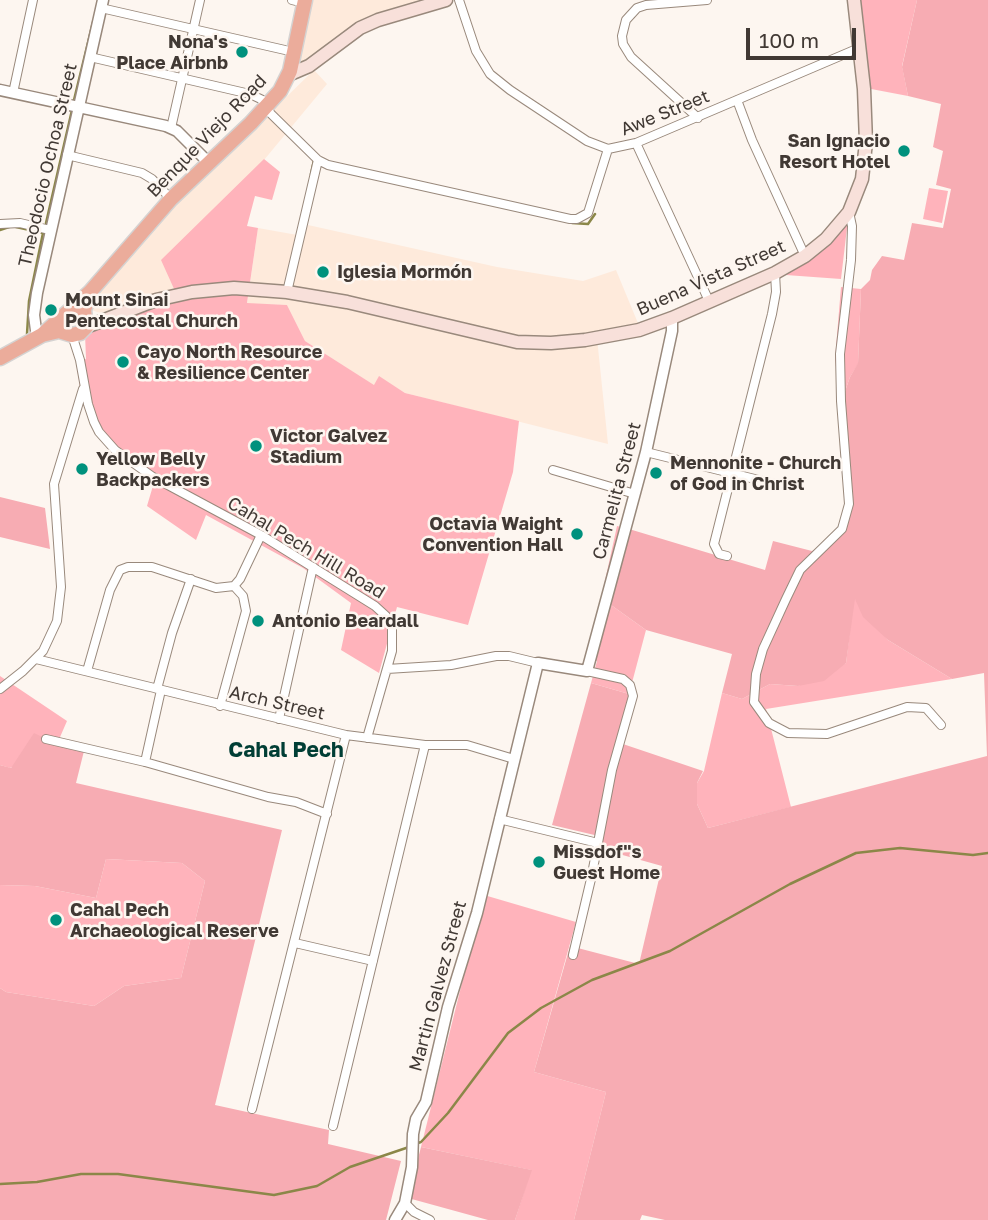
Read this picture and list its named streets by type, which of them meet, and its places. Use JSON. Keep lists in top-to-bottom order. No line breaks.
{"streets":{"highway":["Benque Viejo Road"],"main road":["Buena Vista Street"],"street":["Awe Street","Theodocio Ochoa Street","Carmelita Street","Cahal Pech Hill Road","Arch Street","Martin Galvez Street"]},"crossings":[["Awe Street","Buena Vista Street"],["Benque Viejo Road","Theodocio Ochoa Street"],["Benque Viejo Road","Buena Vista Street"],["Benque Viejo Road","Cahal Pech Hill Road"],["Buena Vista Street","Carmelita Street"],["Buena Vista Street","Cahal Pech Hill Road"],["Cahal Pech Hill Road","Arch Street"],["Arch Street","Martin Galvez Street"]],"districts":["Cahal Pech"],"places":["Nona's Place Airbnb","San Ignacio Resort Hotel","Iglesia Mormón","Mount Sinai Pentecostal Church","Cayo North Resource & Resilience Center","Victor Galvez Stadium","Yellow Belly Backpackers","Mennonite - Church of God in Christ","Octavia Waight Convention Hall","Antonio Beardall","Missdof\"s Guest Home","Cahal Pech Archaeological Reserve"],"scale_bar":"100 m"}
